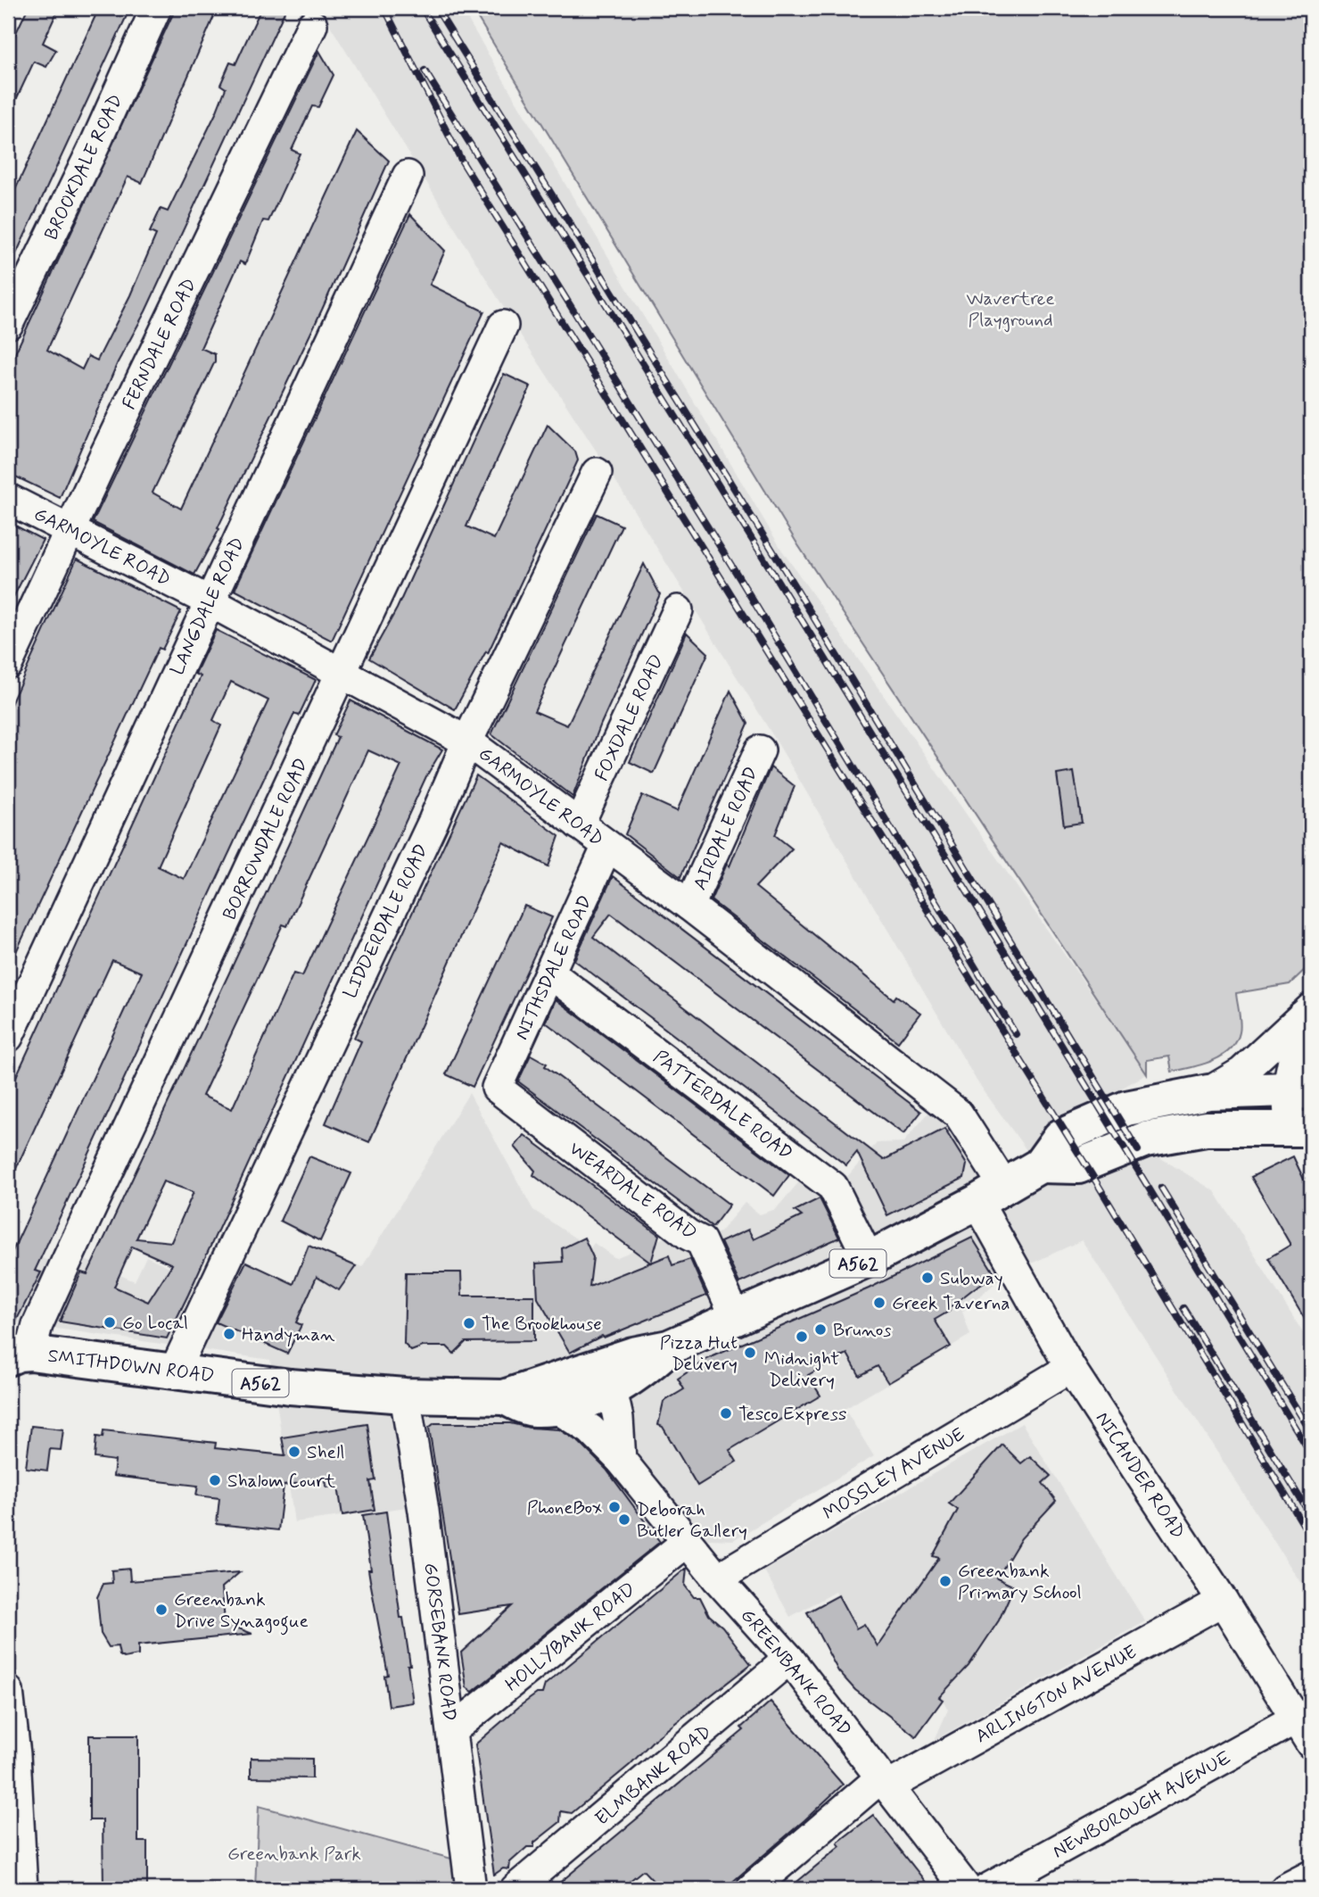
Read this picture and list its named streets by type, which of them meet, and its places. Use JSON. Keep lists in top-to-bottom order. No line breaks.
{"streets":{"highway":["A562","SMITHDOWN ROAD"],"street":["BROOKDALE ROAD","FERNDALE ROAD","GARMOYLE ROAD","LANGDALE ROAD","FOXDALE ROAD","AIRDALE ROAD","BORROWDALE ROAD","LIDDERDALE ROAD","NITHSDALE ROAD","PATTERDALE ROAD","WEARDALE ROAD","MOSSLEY AVENUE","NICANDER ROAD","HOLLYBANK ROAD","GORSEBANK ROAD","GREENBANK ROAD","ARLINGTON AVENUE","ELMBANK ROAD","NEWBOROUGH AVENUE"]},"crossings":[["FERNDALE ROAD","GARMOYLE ROAD"],["GARMOYLE ROAD","LANGDALE ROAD"],["GARMOYLE ROAD","FOXDALE ROAD"],["GARMOYLE ROAD","AIRDALE ROAD"],["GARMOYLE ROAD","BORROWDALE ROAD"],["GARMOYLE ROAD","LIDDERDALE ROAD"],["GARMOYLE ROAD","NITHSDALE ROAD"],["GARMOYLE ROAD","SMITHDOWN ROAD"],["GARMOYLE ROAD","NICANDER ROAD"],["BORROWDALE ROAD","SMITHDOWN ROAD"],["LIDDERDALE ROAD","SMITHDOWN ROAD"],["NITHSDALE ROAD","PATTERDALE ROAD"],["NITHSDALE ROAD","WEARDALE ROAD"],["PATTERDALE ROAD","SMITHDOWN ROAD"],["WEARDALE ROAD","SMITHDOWN ROAD"],["SMITHDOWN ROAD","NICANDER ROAD"],["SMITHDOWN ROAD","GORSEBANK ROAD"],["SMITHDOWN ROAD","GREENBANK ROAD"],["MOSSLEY AVENUE","NICANDER ROAD"],["MOSSLEY AVENUE","GREENBANK ROAD"],["NICANDER ROAD","ARLINGTON AVENUE"],["NICANDER ROAD","NEWBOROUGH AVENUE"],["HOLLYBANK ROAD","GORSEBANK ROAD"],["HOLLYBANK ROAD","GREENBANK ROAD"],["GREENBANK ROAD","ARLINGTON AVENUE"],["GREENBANK ROAD","ELMBANK ROAD"]],"parks":["Wavertree Playground","Greenbank Park"],"places":["Subway","Greek Taverna","Go Local","The Brookhouse","Brunos","Handyman","Midnight Delivery","Pizza Hut Delivery","Tesco Express","Shell","Shalom Court","PhoneBox","Deborah Butler Gallery","Greenbank Primary School","Greenbank Drive Synagogue"]}
